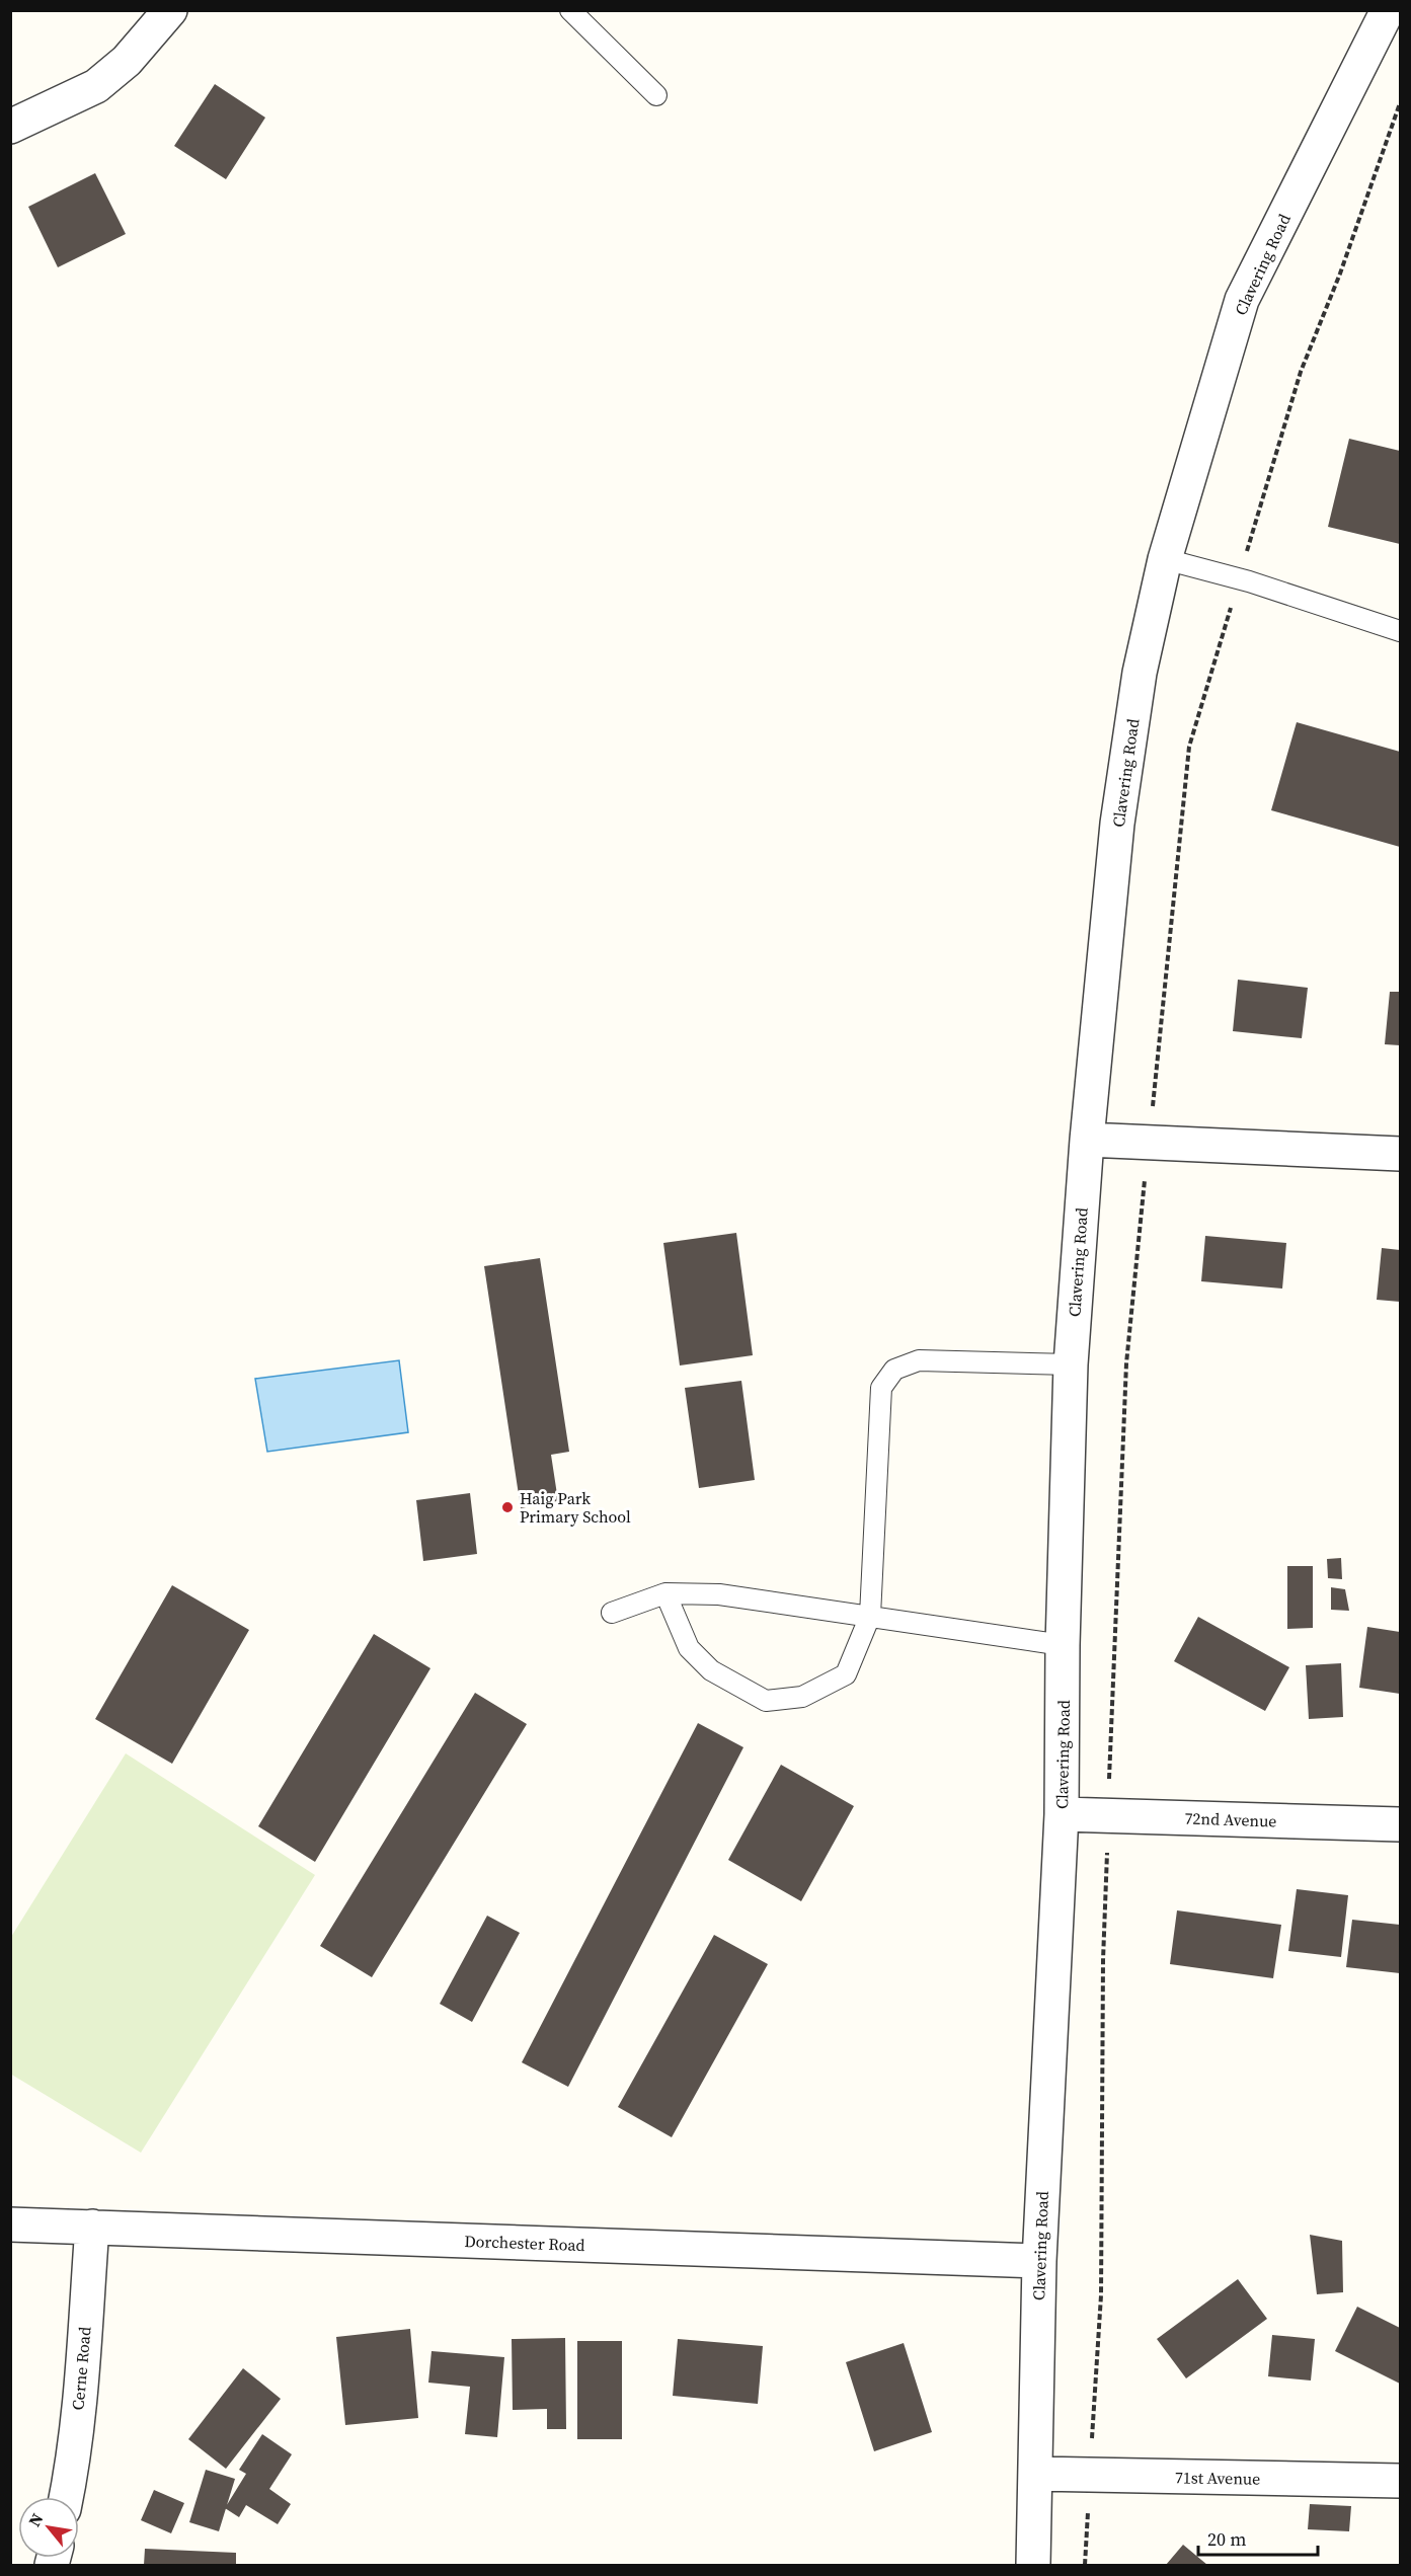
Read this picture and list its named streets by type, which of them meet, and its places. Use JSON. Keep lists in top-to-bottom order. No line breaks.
{"streets":{"street":["Clavering Road","72nd Avenue","Dorchester Road","Cerne Road","71st Avenue"]},"crossings":[["Clavering Road","72nd Avenue"],["Clavering Road","Dorchester Road"],["Clavering Road","71st Avenue"],["Dorchester Road","Cerne Road"]],"places":["Haig Park Primary School"],"scale_bar":"20 m","north":"top left"}
